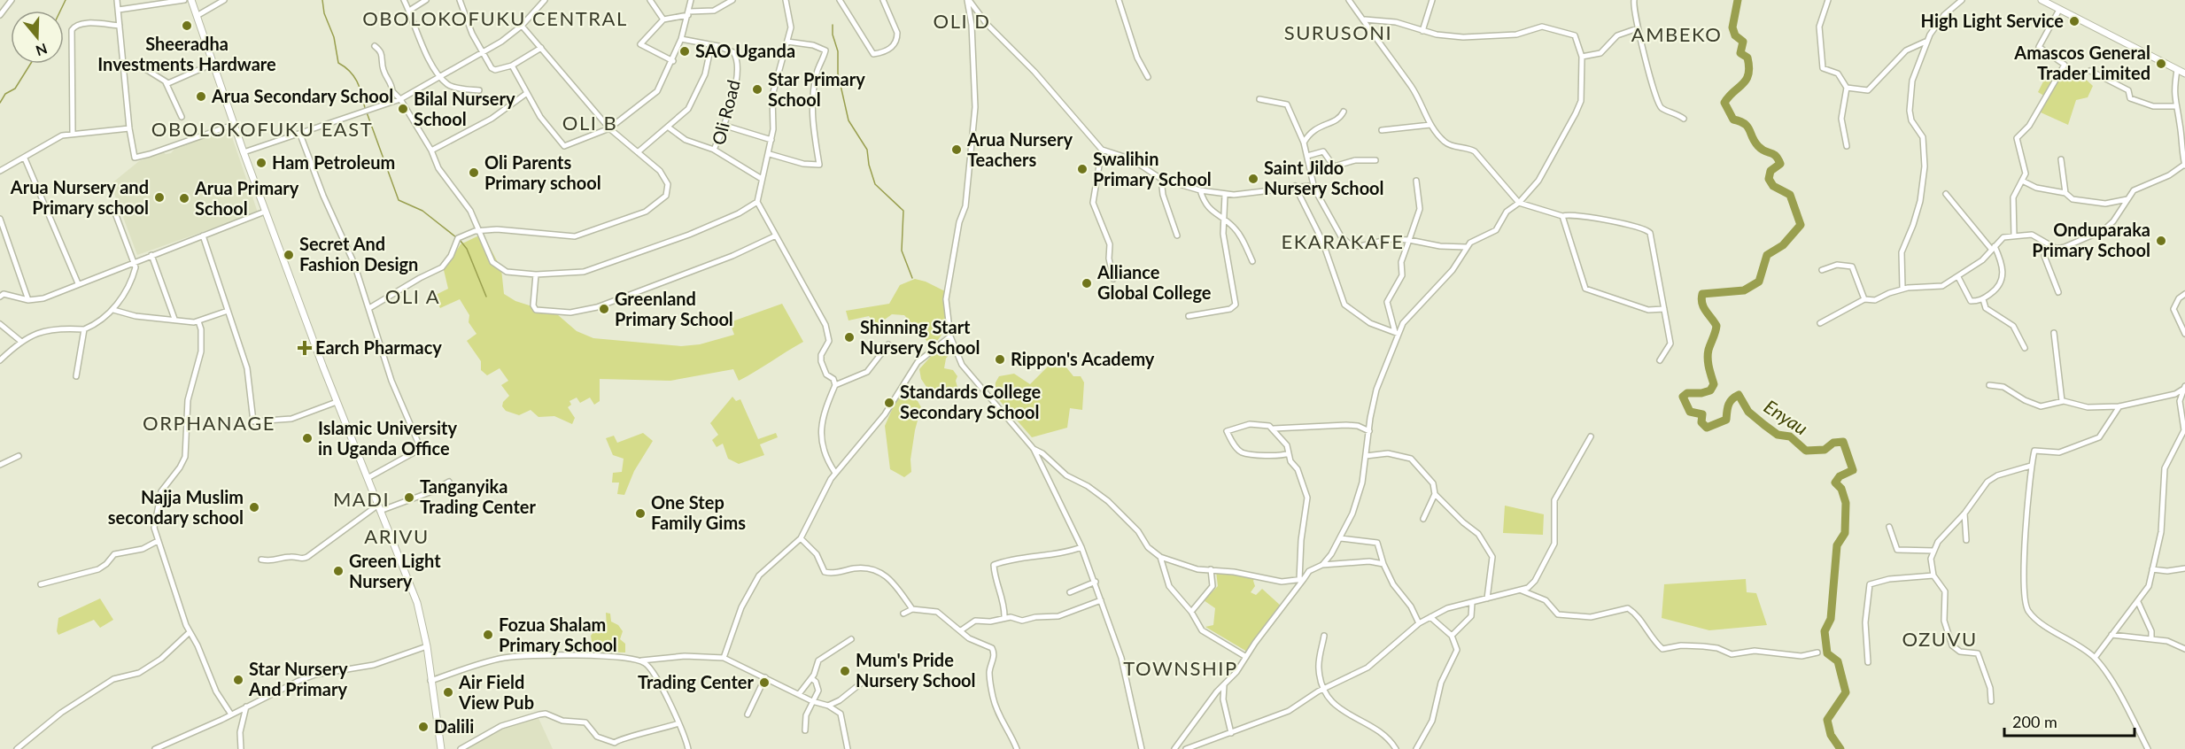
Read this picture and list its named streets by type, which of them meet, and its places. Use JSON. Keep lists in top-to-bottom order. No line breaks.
{"streets":{"street":["Oli Road"]},"districts":["OBOLOKOFUKU CENTRAL","OLI D","SURUSONI","AMBEKO","OLI B","OBOLOKOFUKU EAST","EKARAKAFE","OLI A","ORPHANAGE","MADI","ARIVU","OZUVU","TOWNSHIP"],"water":["Enyau"],"places":{"other":["High Light Service","Sheeradha Investments Hardware","SAO Uganda","Amascos General Trader Limited","Star Primary School","Arua Secondary School","Bilal Nursery School","Arua Nursery Teachers","Ham Petroleum","Swalihin Primary School","Oli Parents Primary school","Saint Jildo Nursery School","Arua Nursery and Primary school","Arua Primary School","Onduparaka Primary School","Secret And Fashion Design","Alliance Global College","Greenland Primary School","Shinning Start Nursery School","Rippon's Academy","Standards College Secondary School","Islamic University in Uganda Office","Tanganyika Trading Center","Najja Muslim secondary school","One Step Family Gims","Green Light Nursery","Fozua Shalam Primary School","Mum's Pride Nursery School","Star Nursery And Primary","Trading Center","Air Field View Pub","Dalili"],"health":["Earch Pharmacy"]},"scale_bar":"200 m","north":"bottom"}
